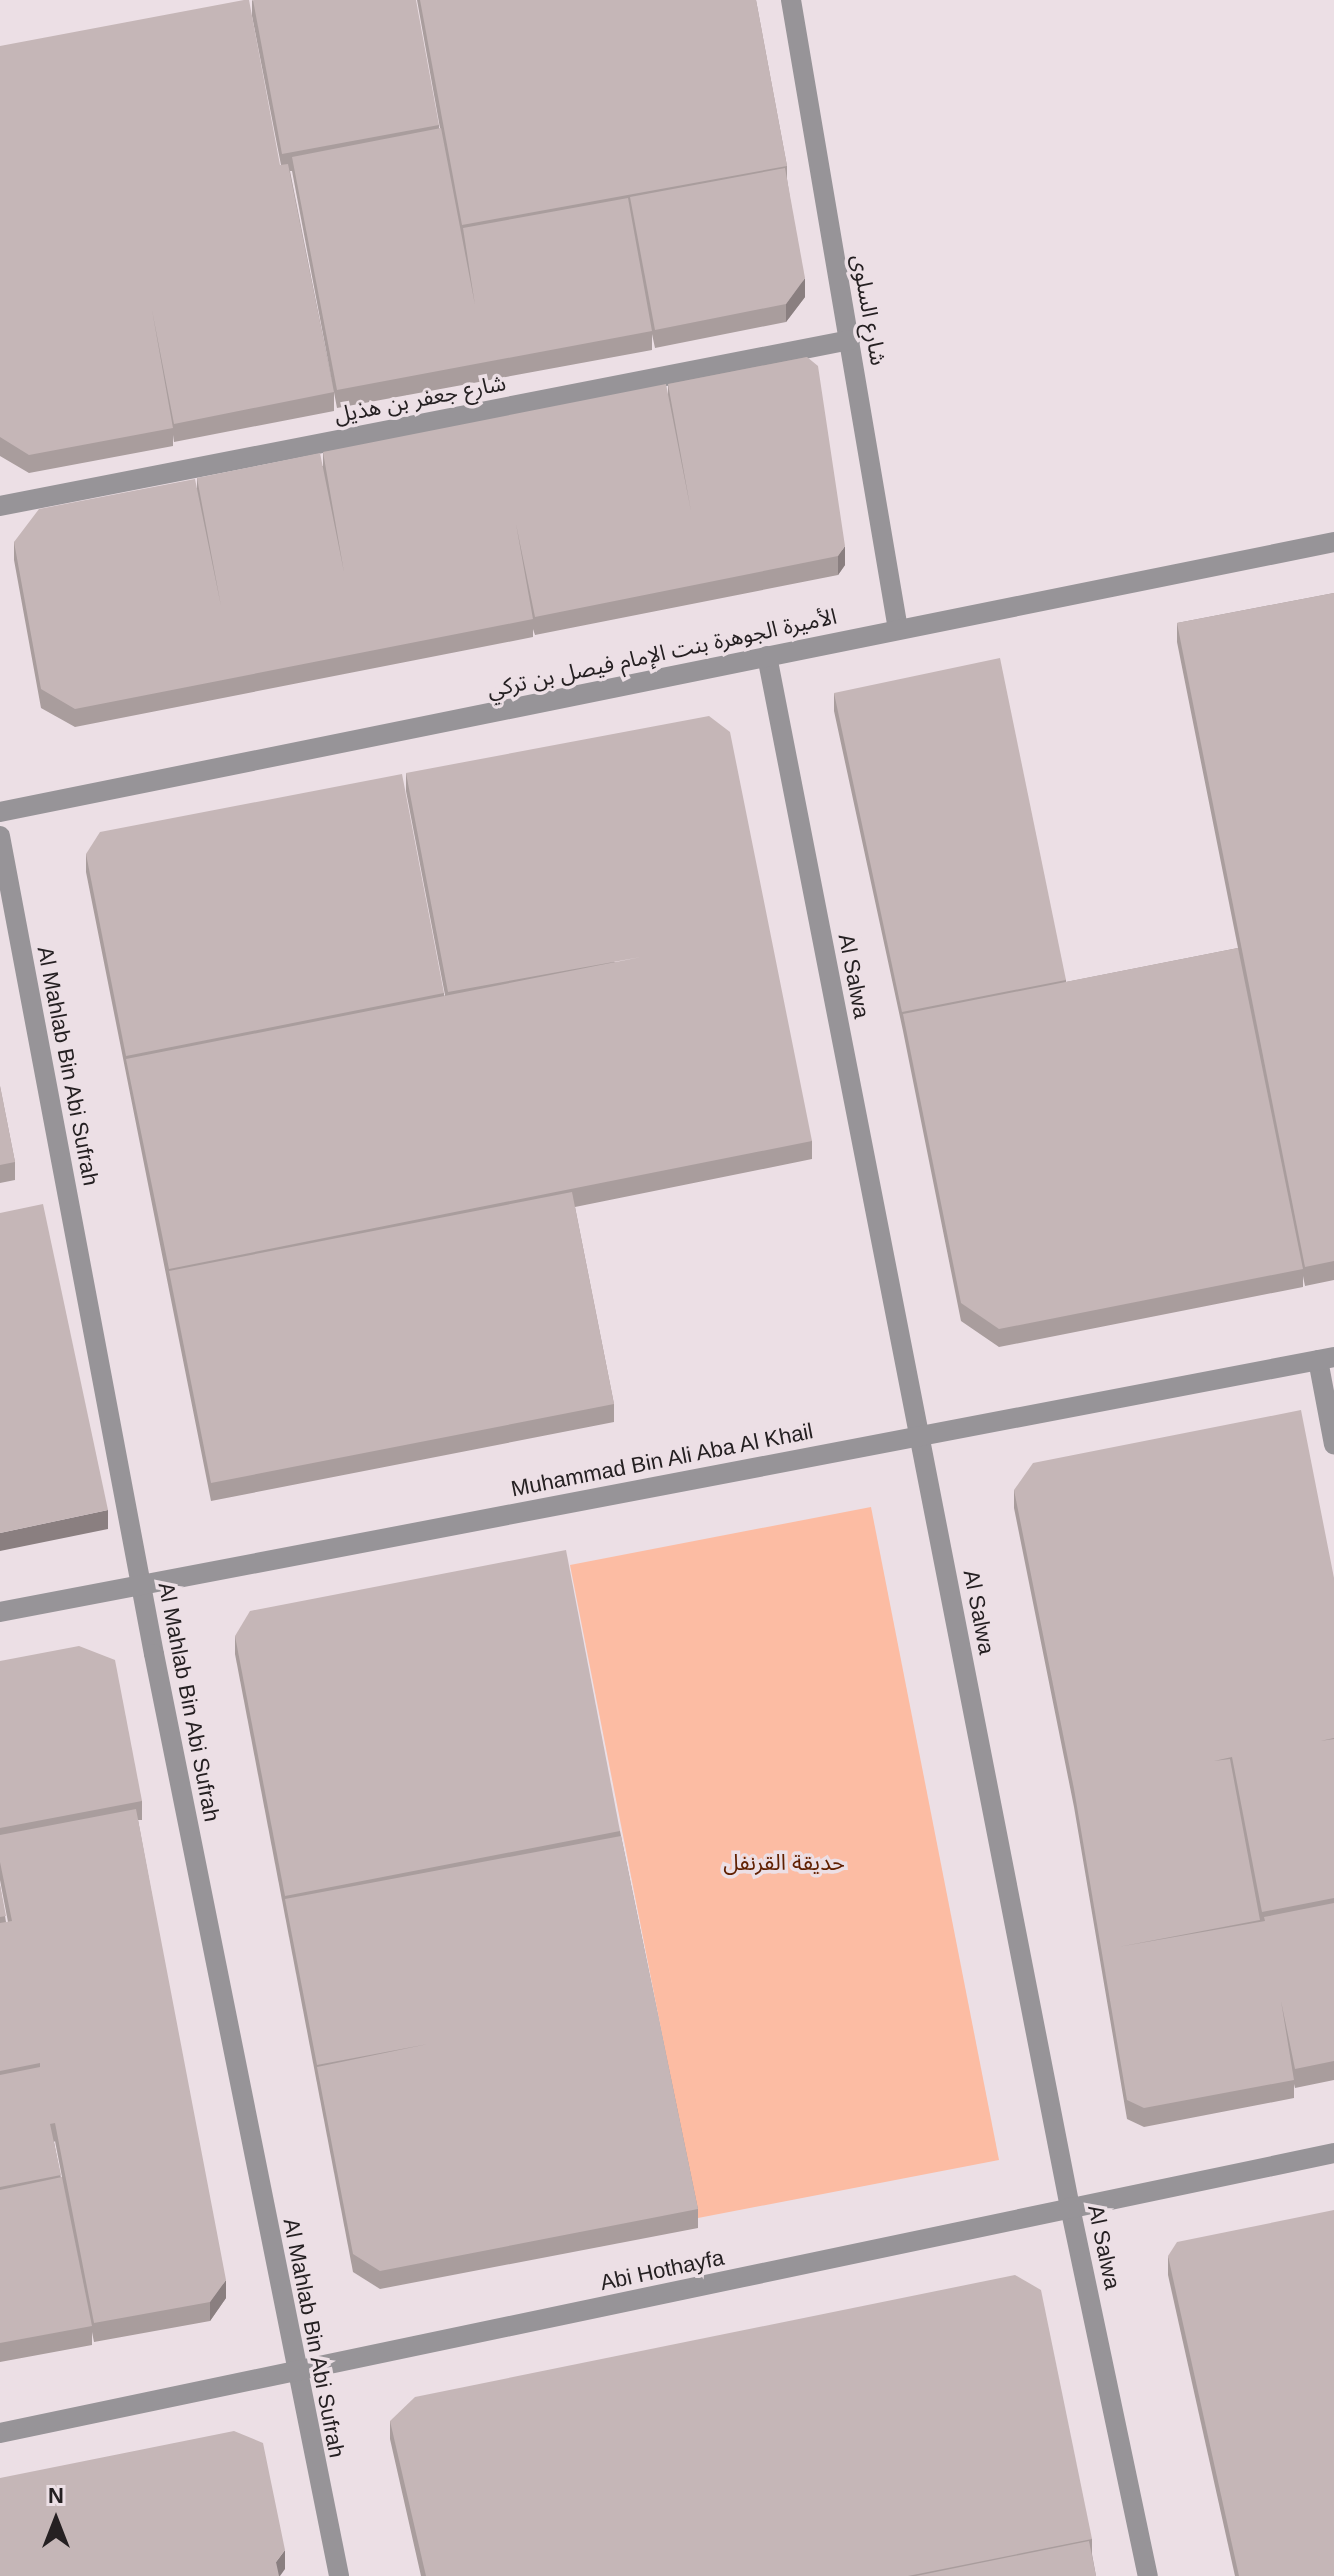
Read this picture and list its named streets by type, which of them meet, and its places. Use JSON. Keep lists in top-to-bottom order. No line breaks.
{"streets":{"street":["شارع السلوى","شارع جعفر بن هذيل","الأميرة الجوهرة بنت الإمام فيصل بن تركي","Al Salwa","Al Mahlab Bin Abi Sufrah","Muhammad Bin Ali Aba Al Khail","Abi Hothayfa"]},"crossings":[["شارع السلوى","شارع جعفر بن هذيل"],["شارع السلوى","الأميرة الجوهرة بنت الإمام فيصل بن تركي"],["الأميرة الجوهرة بنت الإمام فيصل بن تركي","Al Salwa"],["Al Salwa","Muhammad Bin Ali Aba Al Khail"],["Al Salwa","Abi Hothayfa"],["Al Mahlab Bin Abi Sufrah","Muhammad Bin Ali Aba Al Khail"],["Al Mahlab Bin Abi Sufrah","Abi Hothayfa"]],"parks":["حديقة القرنفل"],"north":"top"}
